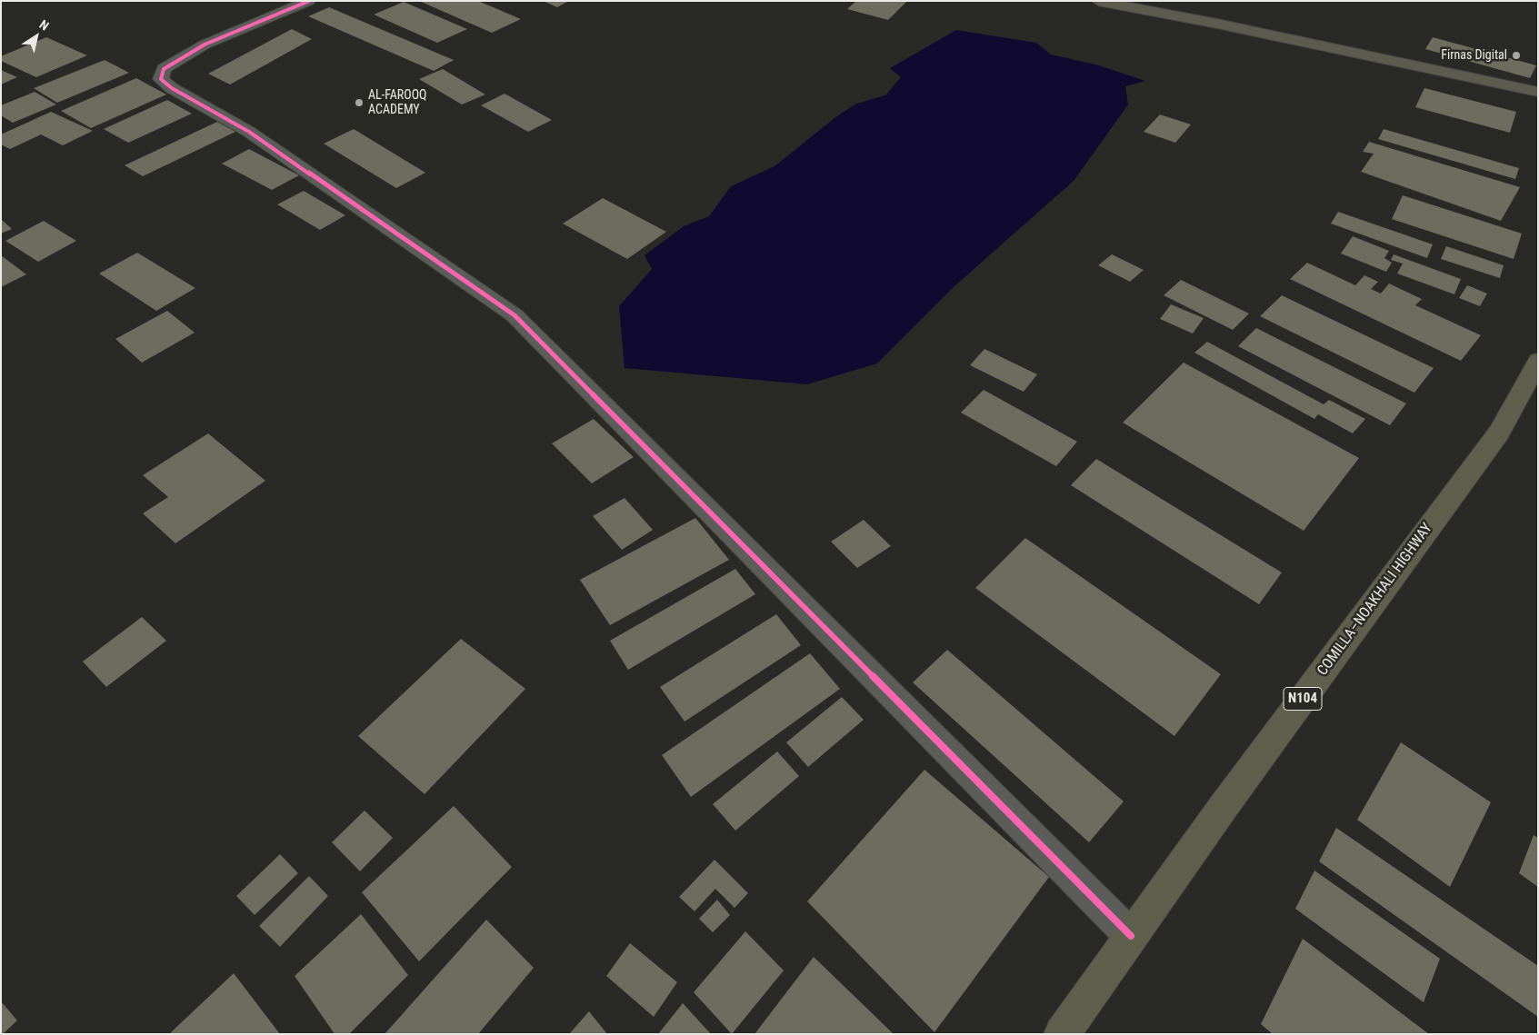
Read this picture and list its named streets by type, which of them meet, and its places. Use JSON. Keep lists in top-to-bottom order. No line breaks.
{"streets":{"highway":["COMILLA–NOAKHALI HIGHWAY","N104"]},"places":["Firnas Digital","AL-FAROOQ ACADEMY"],"north":"top right"}
